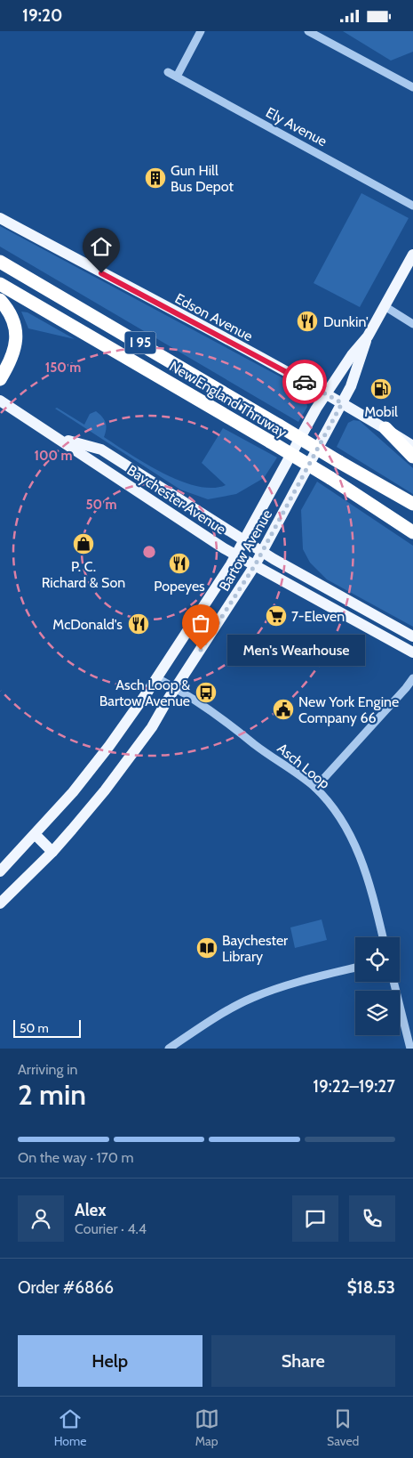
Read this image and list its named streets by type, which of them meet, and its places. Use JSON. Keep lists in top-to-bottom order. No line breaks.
{"streets":{"highway":["I 95","New England Thruway"],"main road":["Edson Avenue","Baychester Avenue","Bartow Avenue"],"street":["Ely Avenue","Asch Loop"]},"crossings":[["Edson Avenue","Bartow Avenue"],["Baychester Avenue","Bartow Avenue"],["Bartow Avenue","Asch Loop"]],"places":{"building":["Gun Hill Bus Depot"],"restaurant":["Dunkin'","Popeyes","McDonald's"],"fuel station":["Mobil"],"shop":["P. C. Richard & Son"],"supermarket":["7-Eleven"],"other":["Men's Wearhouse"],"bus stop":["Asch Loop & Bartow Avenue"],"public building":["New York Engine Company 66"],"library":["Baychester Library"]},"scale_bar":"50 m","page":{"status":"19:20","bubble":"Men's Wearhouse","scale":"50 m","heading":["2 min","Arriving in","19:22–19:27"],"panel":["Alex","Courier · 4.4","Order #6866","$18.53"],"bar":"On the way · 170 m","buttons":["Help","Share"],"tabs":["Home","Map","Saved"]},"rings":["150 m","100 m","50 m"]}
